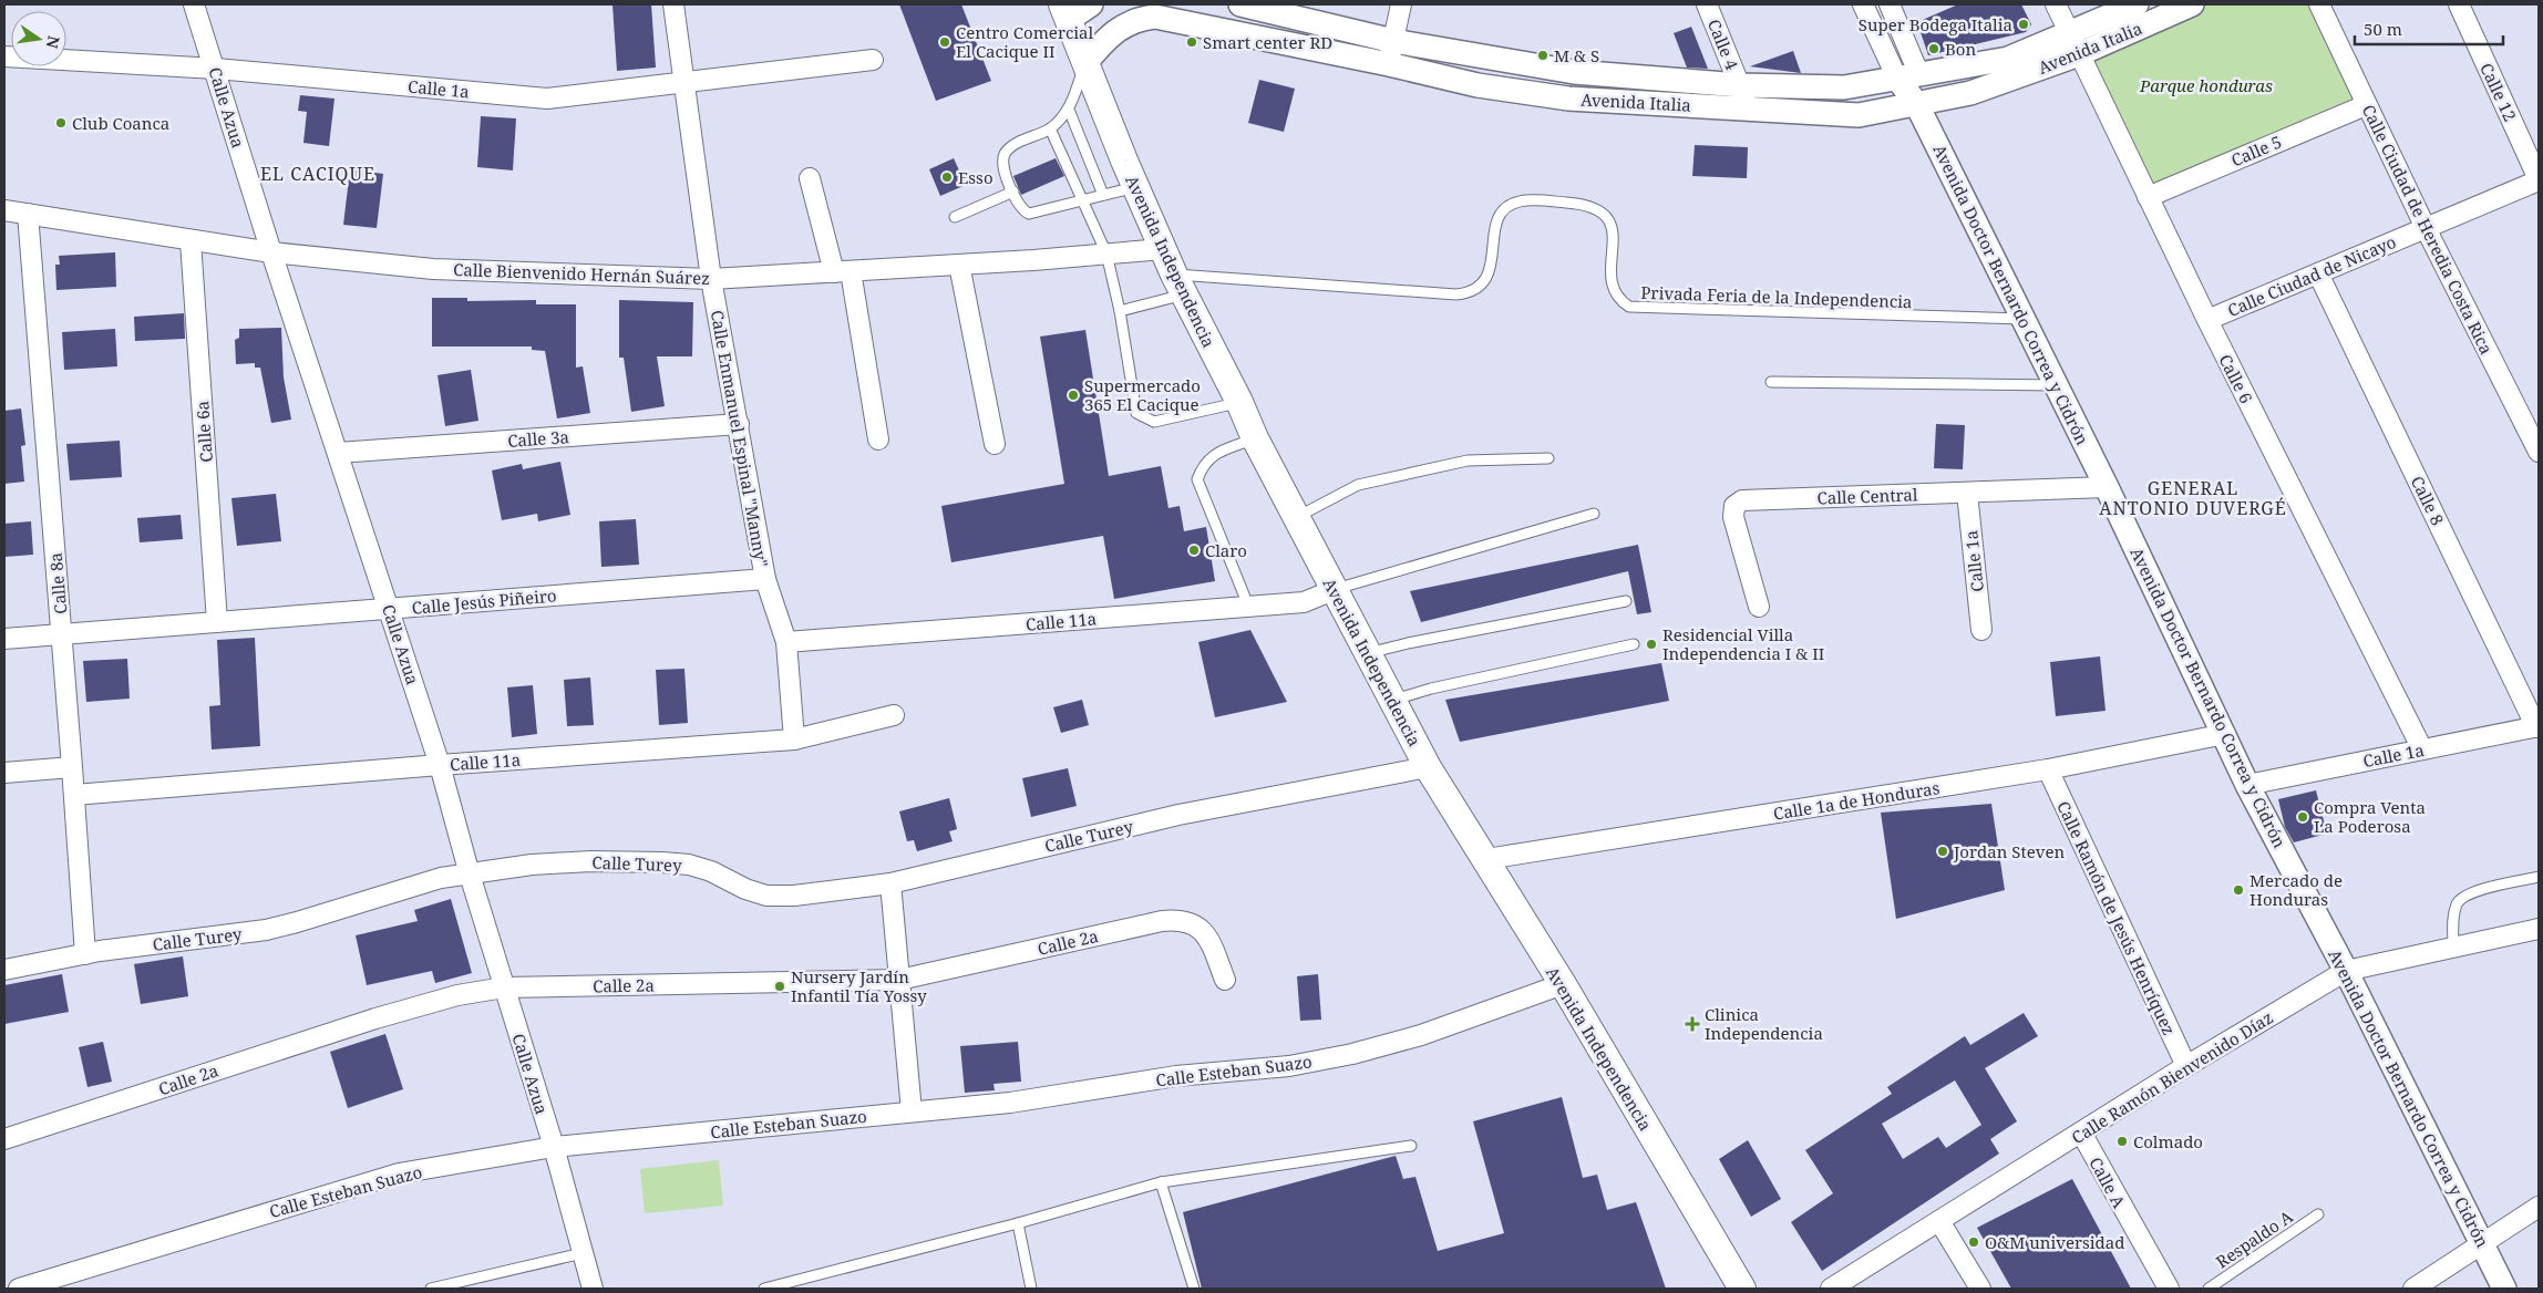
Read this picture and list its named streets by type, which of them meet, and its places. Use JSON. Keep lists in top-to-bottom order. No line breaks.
{"streets":{"main road":["Avenida Independencia"],"street":["Calle 4","Avenida Italia","Calle 1a","Calle 12","Calle Azua","Calle 5","Calle Ciudad de Heredia Costa Rica","Calle Bienvenido Hernán Suárez","Calle Ciudad de Nicayo","Avenida Doctor Bernardo Correa y Cidrón","Calle 6","Calle 6a","Calle 3a","Calle Enmanuel Espinal \"Manny\"","Calle Central","Calle 8","Calle 8a","Calle Jesús Piñeiro","Calle 11a","Calle 1a de Honduras","Calle Turey","Calle Ramón de Jesús Henríquez","Calle 2a","Calle Esteban Suazo","Calle Ramón Bienvenido Díaz","Calle A"],"lane":["Privada Feria de la Independencia","Respaldo A"]},"crossings":[["Calle 4","Avenida Italia"],["Avenida Italia","Avenida Independencia"],["Avenida Italia","Avenida Doctor Bernardo Correa y Cidrón"],["Avenida Italia","Calle 6"],["Calle 1a","Calle Azua"],["Calle 1a","Avenida Doctor Bernardo Correa y Cidrón"],["Calle 1a","Calle 6"],["Calle 1a","Calle Enmanuel Espinal \"Manny\""],["Calle 1a","Calle Central"],["Calle 1a","Calle 8"],["Calle 12","Calle Ciudad de Nicayo"],["Calle Azua","Calle Bienvenido Hernán Suárez"],["Calle Azua","Calle 3a"],["Calle Azua","Calle Jesús Piñeiro"],["Calle Azua","Calle 11a"],["Calle Azua","Calle Turey"],["Calle Azua","Calle 2a"],["Calle Azua","Calle Esteban Suazo"],["Calle 5","Calle Ciudad de Heredia Costa Rica"],["Calle 5","Calle 6"],["Calle Ciudad de Heredia Costa Rica","Calle Ciudad de Nicayo"],["Avenida Independencia","Calle Bienvenido Hernán Suárez"],["Avenida Independencia","Privada Feria de la Independencia"],["Avenida Independencia","Calle 11a"],["Avenida Independencia","Calle 1a de Honduras"],["Avenida Independencia","Calle Turey"],["Avenida Independencia","Calle Esteban Suazo"],["Calle Bienvenido Hernán Suárez","Calle 6a"],["Calle Bienvenido Hernán Suárez","Calle Enmanuel Espinal \"Manny\""],["Calle Bienvenido Hernán Suárez","Calle 8a"],["Calle Ciudad de Nicayo","Calle 6"],["Calle Ciudad de Nicayo","Calle 8"],["Avenida Doctor Bernardo Correa y Cidrón","Privada Feria de la Independencia"],["Avenida Doctor Bernardo Correa y Cidrón","Calle Central"],["Avenida Doctor Bernardo Correa y Cidrón","Calle 1a de Honduras"],["Avenida Doctor Bernardo Correa y Cidrón","Calle Ramón Bienvenido Díaz"],["Calle 6a","Calle Jesús Piñeiro"],["Calle 3a","Calle Enmanuel Espinal \"Manny\""],["Calle Enmanuel Espinal \"Manny\"","Calle Jesús Piñeiro"],["Calle Enmanuel Espinal \"Manny\"","Calle 11a"],["Calle 8a","Calle Jesús Piñeiro"],["Calle 8a","Calle 11a"],["Calle 8a","Calle Turey"],["Calle 1a de Honduras","Calle Ramón de Jesús Henríquez"],["Calle Ramón de Jesús Henríquez","Calle Ramón Bienvenido Díaz"],["Calle Ramón Bienvenido Díaz","Calle A"]],"districts":["EL CACIQUE","GENERAL ANTONIO DUVERGÉ"],"parks":["Parque honduras"],"places":{"other":["Super Bodega Italia","Centro Comercial El Cacique II","Smart center RD","Bon","M & S","Club Coanca","Esso","Supermercado 365 El Cacique","Claro","Residencial Villa Independencia I & II","Compra Venta La Poderosa","Jordan Steven","Mercado de Honduras","Nursery Jardín Infantil Tía Yossy","Colmado","O&M universidad"],"health":["Clinica Independencia"]},"scale_bar":"50 m","north":"right"}
